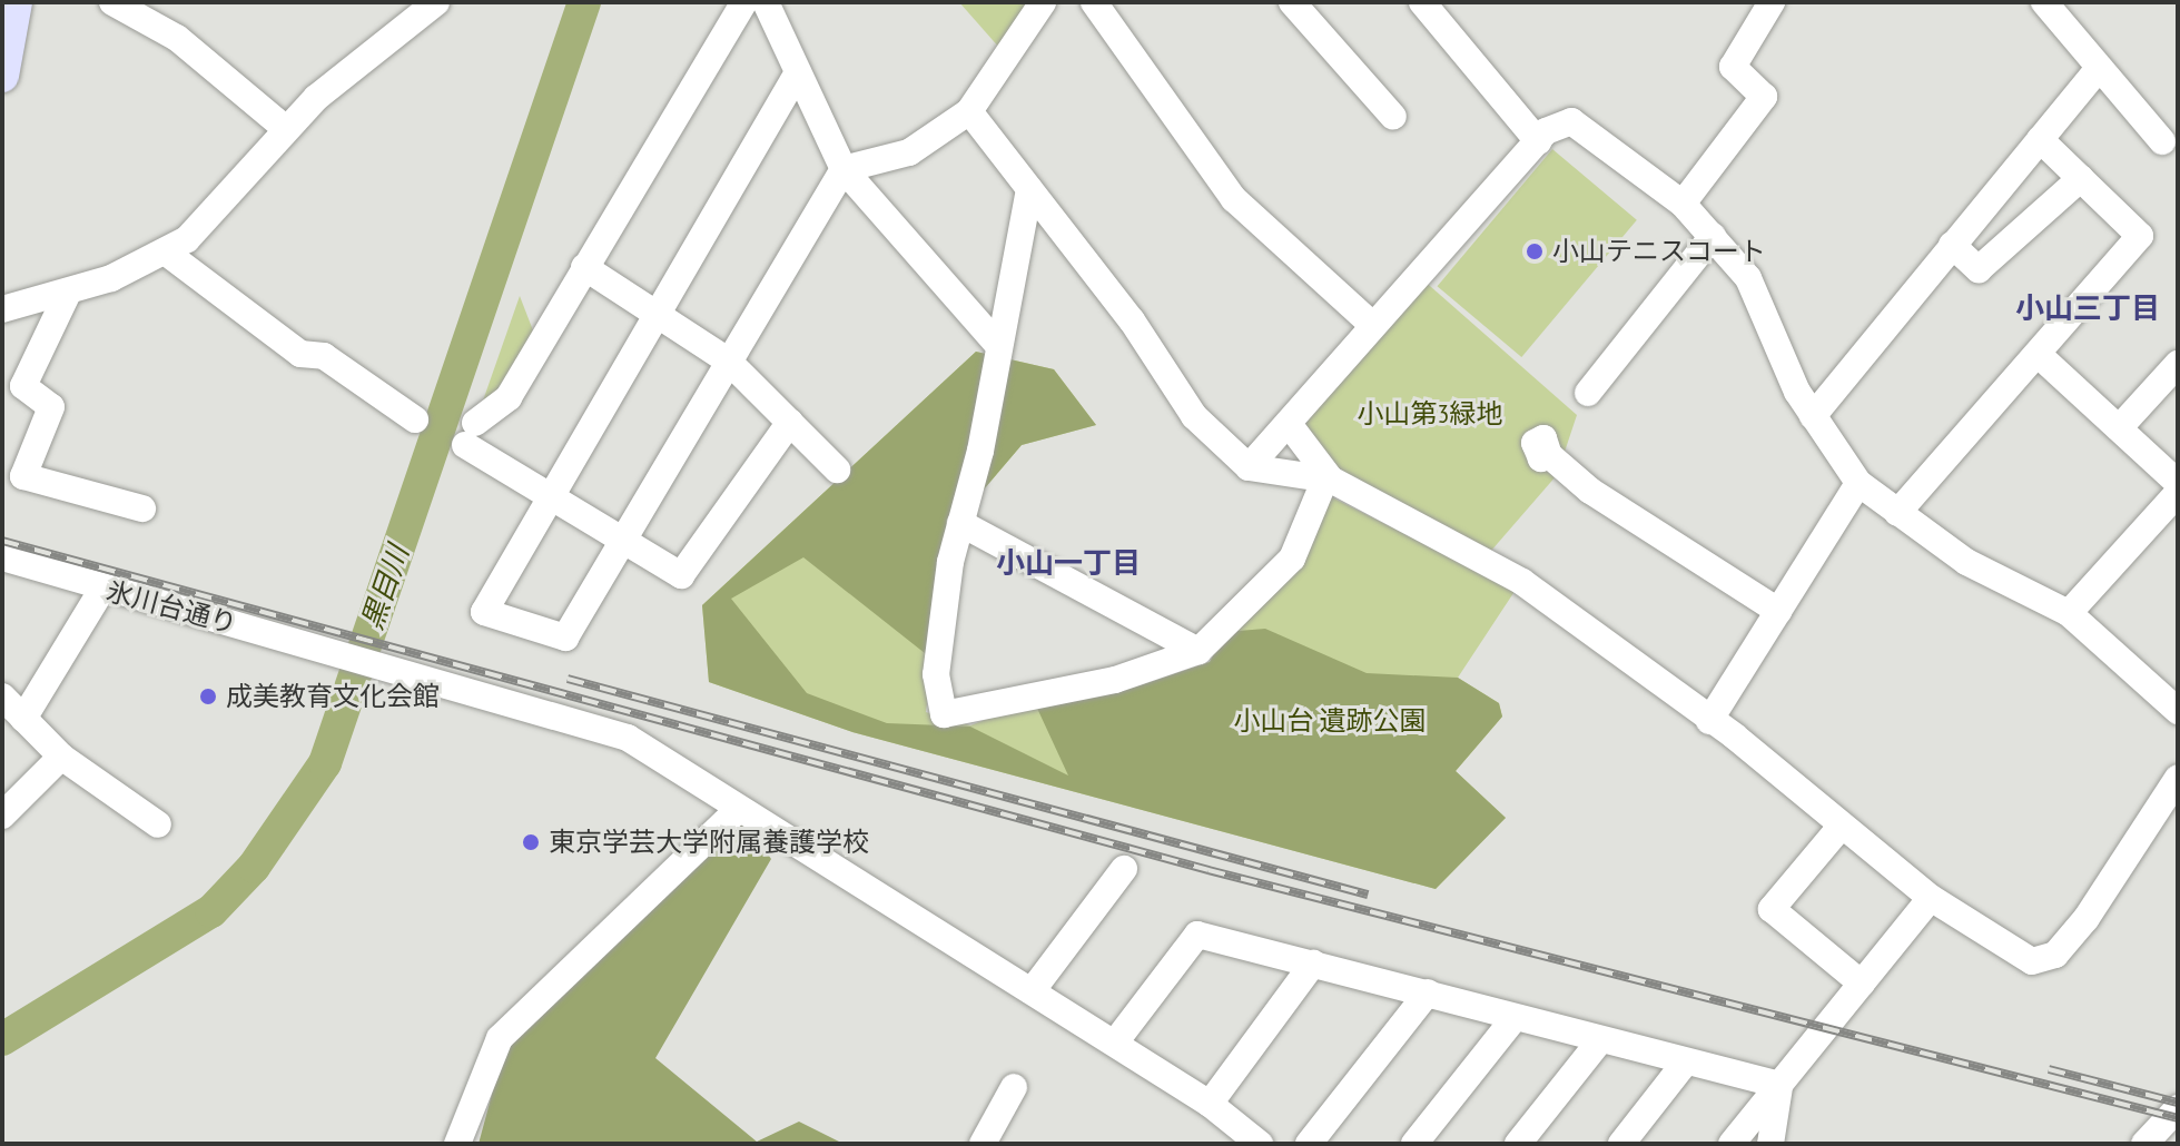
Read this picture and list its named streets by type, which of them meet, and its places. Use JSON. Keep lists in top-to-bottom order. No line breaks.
{"streets":{"street":["氷川台通り"]},"districts":["小山三丁目","小山一丁目"],"water":["黒目川"],"parks":["小山第3緑地","小山台 遺跡公園"],"places":["小山テニスコート","成美教育文化会館","東京学芸大学附属養護学校"]}
